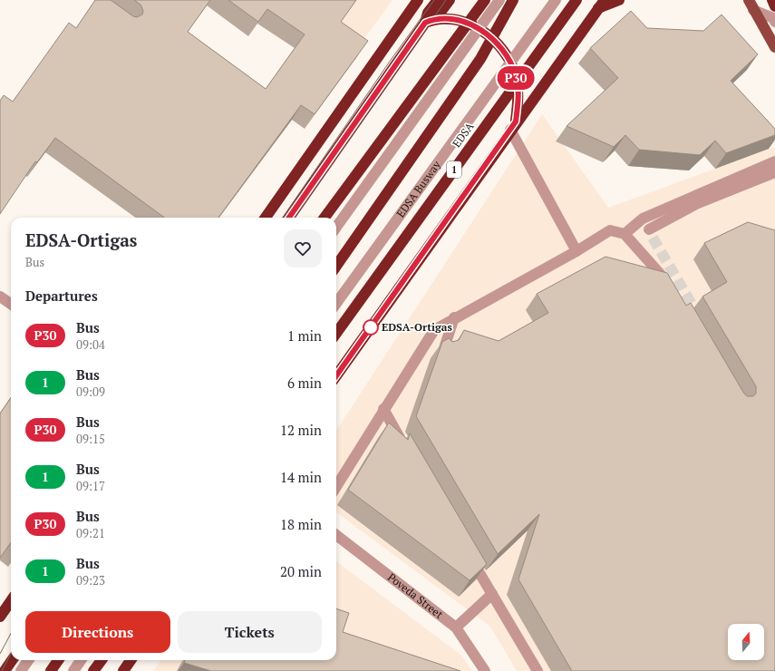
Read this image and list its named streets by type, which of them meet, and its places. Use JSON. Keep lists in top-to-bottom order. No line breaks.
{"streets":{"highway":["EDSA","1"],"street":["EDSA Busway","Poveda Street"]},"places":["EDSA-Ortigas"],"lines":["bus line P30"],"north":"top","page":{"on_map":"P30","heading":[["EDSA-Ortigas","Bus"],"Departures"],"list":[{"mark":"P30","name":"Bus","note":"09:04","value":"1 min"},{"mark":"1","name":"Bus","note":"09:09","value":"6 min"},{"mark":"P30","name":"Bus","note":"09:15","value":"12 min"},{"mark":"1","name":"Bus","note":"09:17","value":"14 min"},{"mark":"P30","name":"Bus","note":"09:21","value":"18 min"},{"mark":"1","name":"Bus","note":"09:23","value":"20 min"}],"buttons":["Directions","Tickets"]}}
